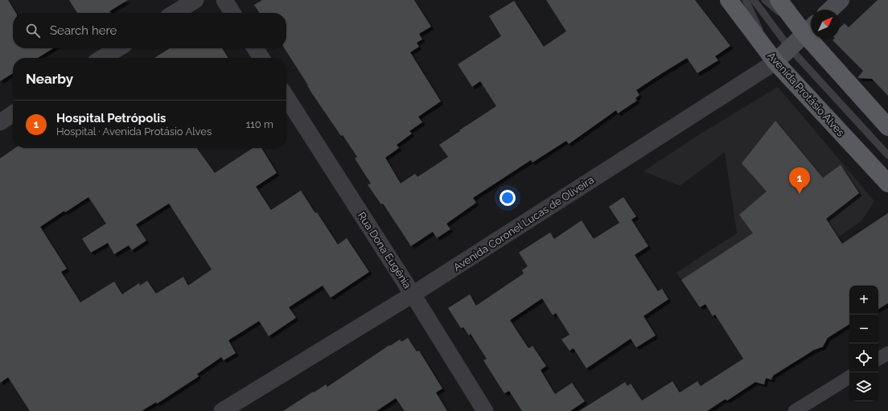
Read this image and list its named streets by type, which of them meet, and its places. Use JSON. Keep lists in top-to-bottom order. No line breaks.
{"streets":{"main road":["Avenida Protásio Alves","Avenida Coronel Lucas de Oliveira"],"street":["Rua Dona Eugênia"]},"crossings":[["Avenida Protásio Alves","Avenida Coronel Lucas de Oliveira"],["Avenida Coronel Lucas de Oliveira","Rua Dona Eugênia"]],"north":"top right","page":{"search":"Search here","heading":"Nearby","list":[{"mark":"1","name":"Hospital Petrópolis","note":"Hospital · Avenida Protásio Alves","value":"110 m"}],"pins":"1","map_buttons":["+","−"]}}
